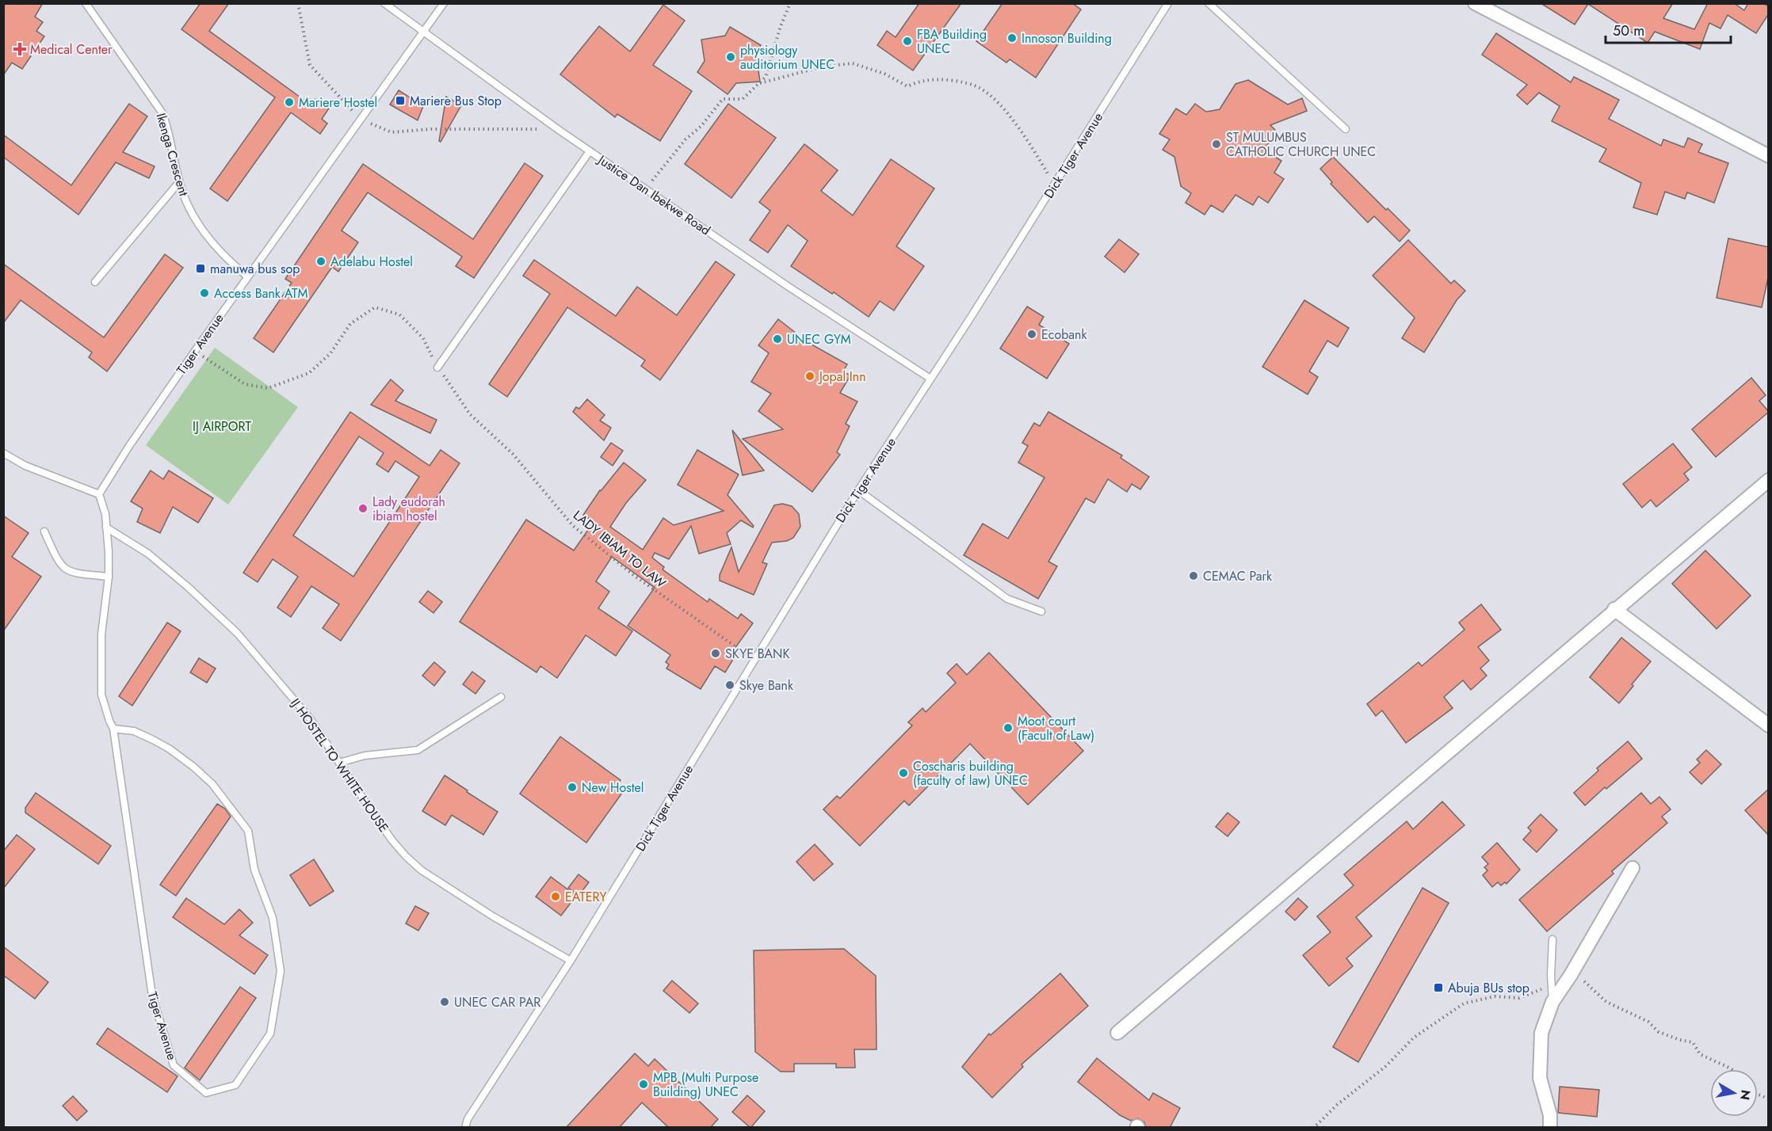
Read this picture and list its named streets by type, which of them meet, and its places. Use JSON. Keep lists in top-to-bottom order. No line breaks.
{"streets":{"lane":["Ikenga Crescent","Dick Tiger Avenue","Justice Dan Ibekwe Road","Tiger Avenue","IJ HOSTEL TO WHITE HOUSE"],"path":["LADY IBIAM TO LAW"]},"crossings":[["Ikenga Crescent","Tiger Avenue"],["Dick Tiger Avenue","Justice Dan Ibekwe Road"],["Dick Tiger Avenue","LADY IBIAM TO LAW"],["Dick Tiger Avenue","IJ HOSTEL TO WHITE HOUSE"],["Justice Dan Ibekwe Road","Tiger Avenue"],["Tiger Avenue","LADY IBIAM TO LAW"],["Tiger Avenue","IJ HOSTEL TO WHITE HOUSE"]],"parks":["IJ AIRPORT"],"places":{"other":["Innoson Building","FBA Building UNEC","physiology auditorium UNEC","Mariere Hostel","ST MULUMBUS CATHOLIC CHURCH UNEC","Adelabu Hostel","Access Bank ATM","Ecobank","UNEC GYM","Jopal Inn","Lady eudorah ibiam hostel","CEMAC Park","SKYE BANK","Skye Bank","Moot court (Facult of Law)","Coscharis building (faculty of law) UNEC","New Hostel","EATERY","UNEC CAR PAR","MPB (Multi Purpose Building) UNEC"],"health":["Medical Center"],"transit":["Mariere Bus Stop","manuwa bus sop","Abuja BUs stop"]},"scale_bar":"50 m","north":"right"}
